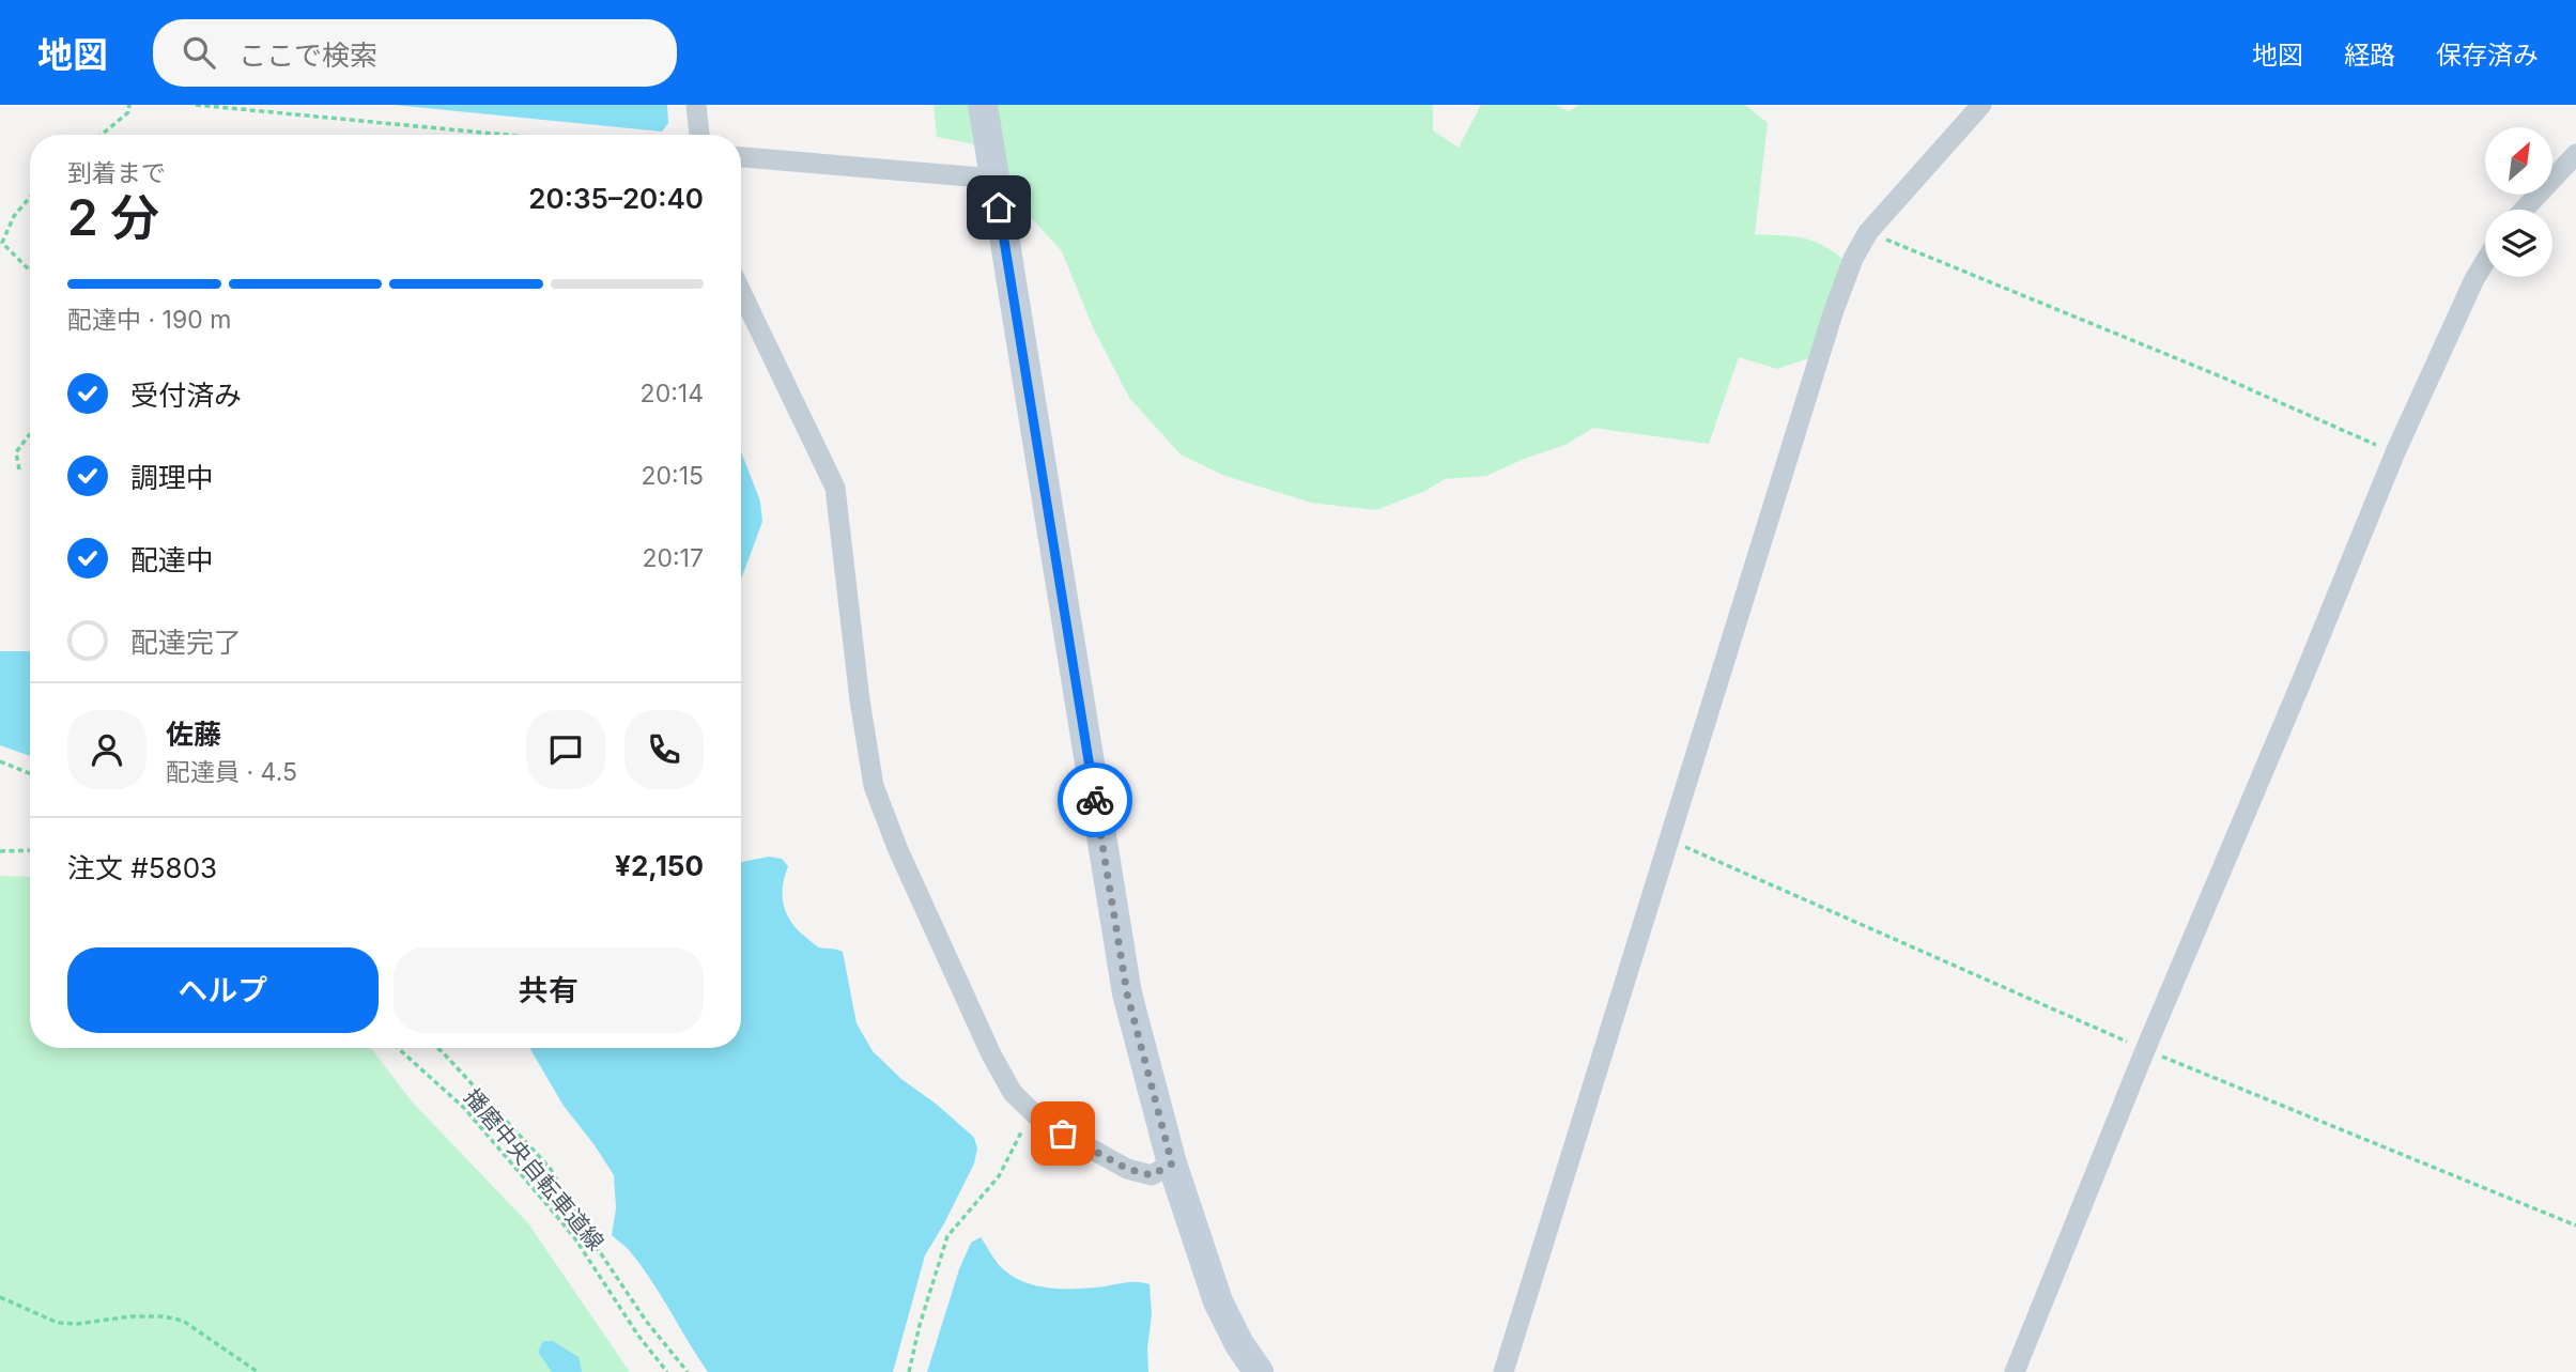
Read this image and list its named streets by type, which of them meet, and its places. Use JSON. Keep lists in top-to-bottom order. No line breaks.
{"streets":{"path":["播磨中央自転車道線"]},"north":"top right","page":{"header":"地図","search":"ここで検索","nav":["地図","経路","保存済み"],"heading":["2 分","到着まで","20:35–20:40"],"panel":["佐藤","配達員 · 4.5","注文 #5803","¥2,150"],"bar":"配達中 · 190 m","list":[["受付済み","20:14"],["調理中","20:15"],["配達中","20:17"],"配達完了"],"buttons":["ヘルプ","共有"]}}
